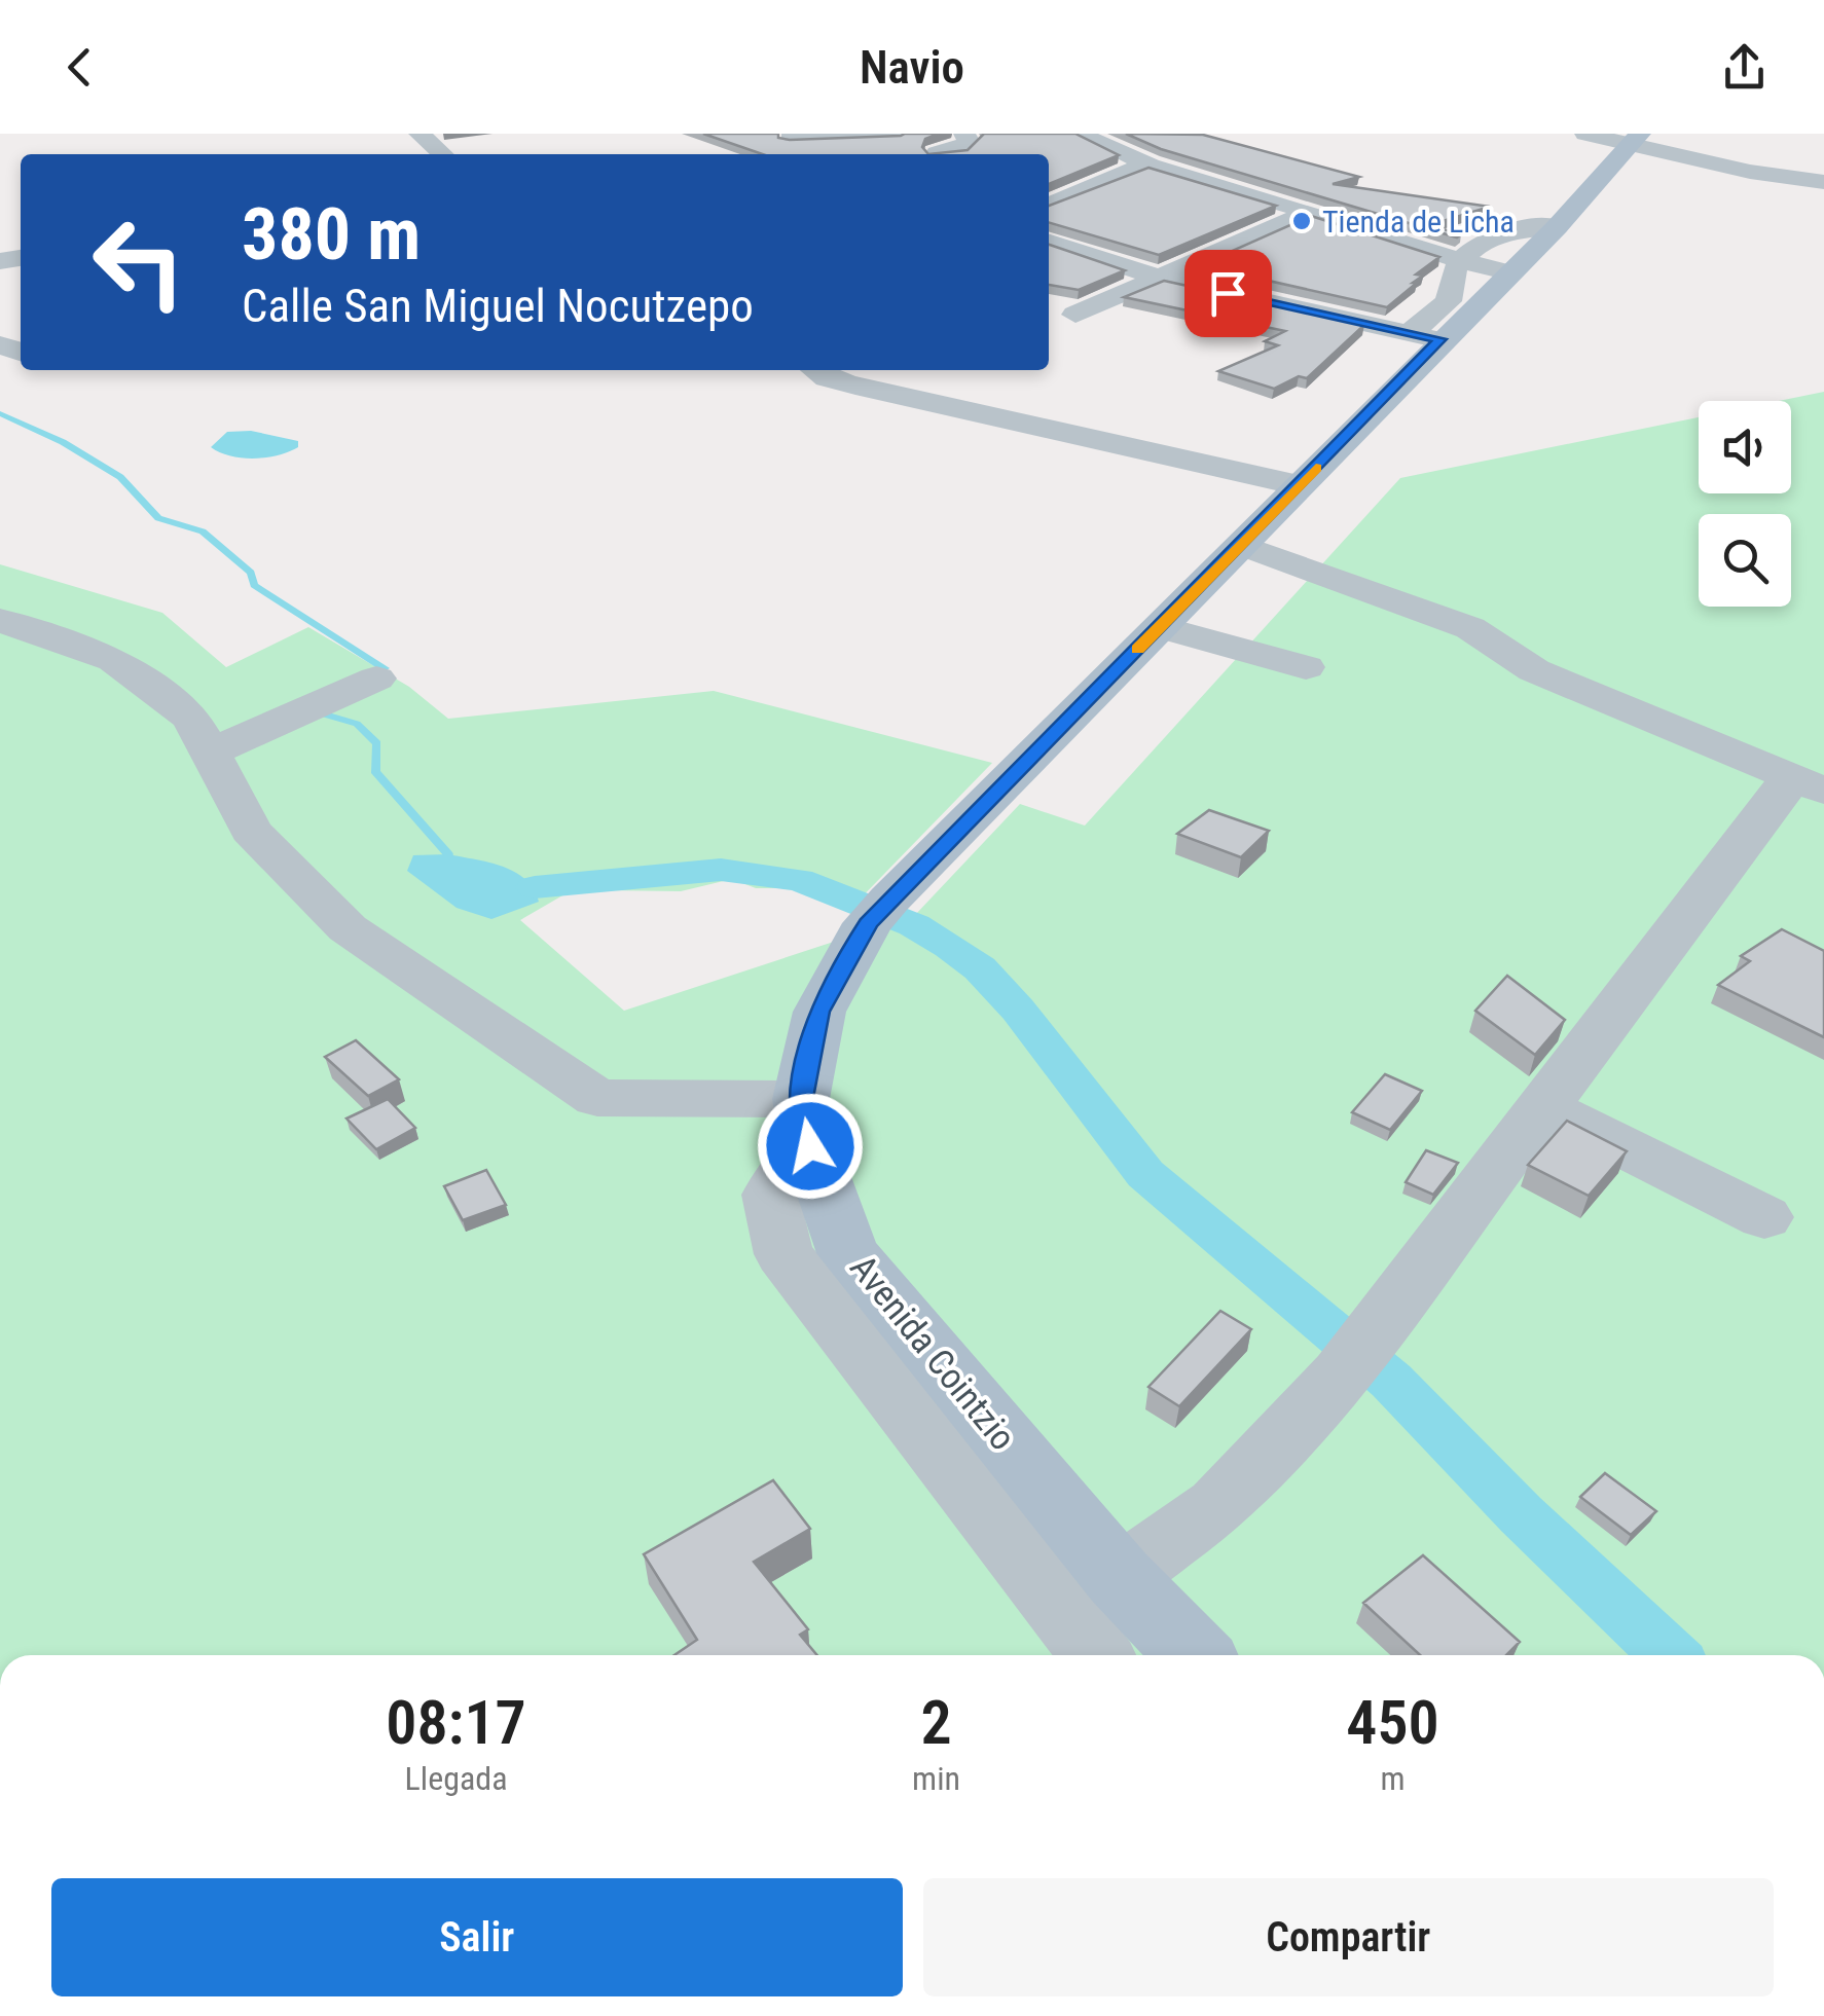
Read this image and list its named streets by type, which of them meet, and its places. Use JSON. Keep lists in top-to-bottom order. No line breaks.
{"streets":{"main road":["Avenida Cointzio"]},"places":["Tienda de Licha"],"page":{"header":"Navio","turn":["380 m","Calle San Miguel Nocutzepo"],"eta":["08:17","Llegada","2","min","450","m"],"buttons":["Salir","Compartir"]}}
